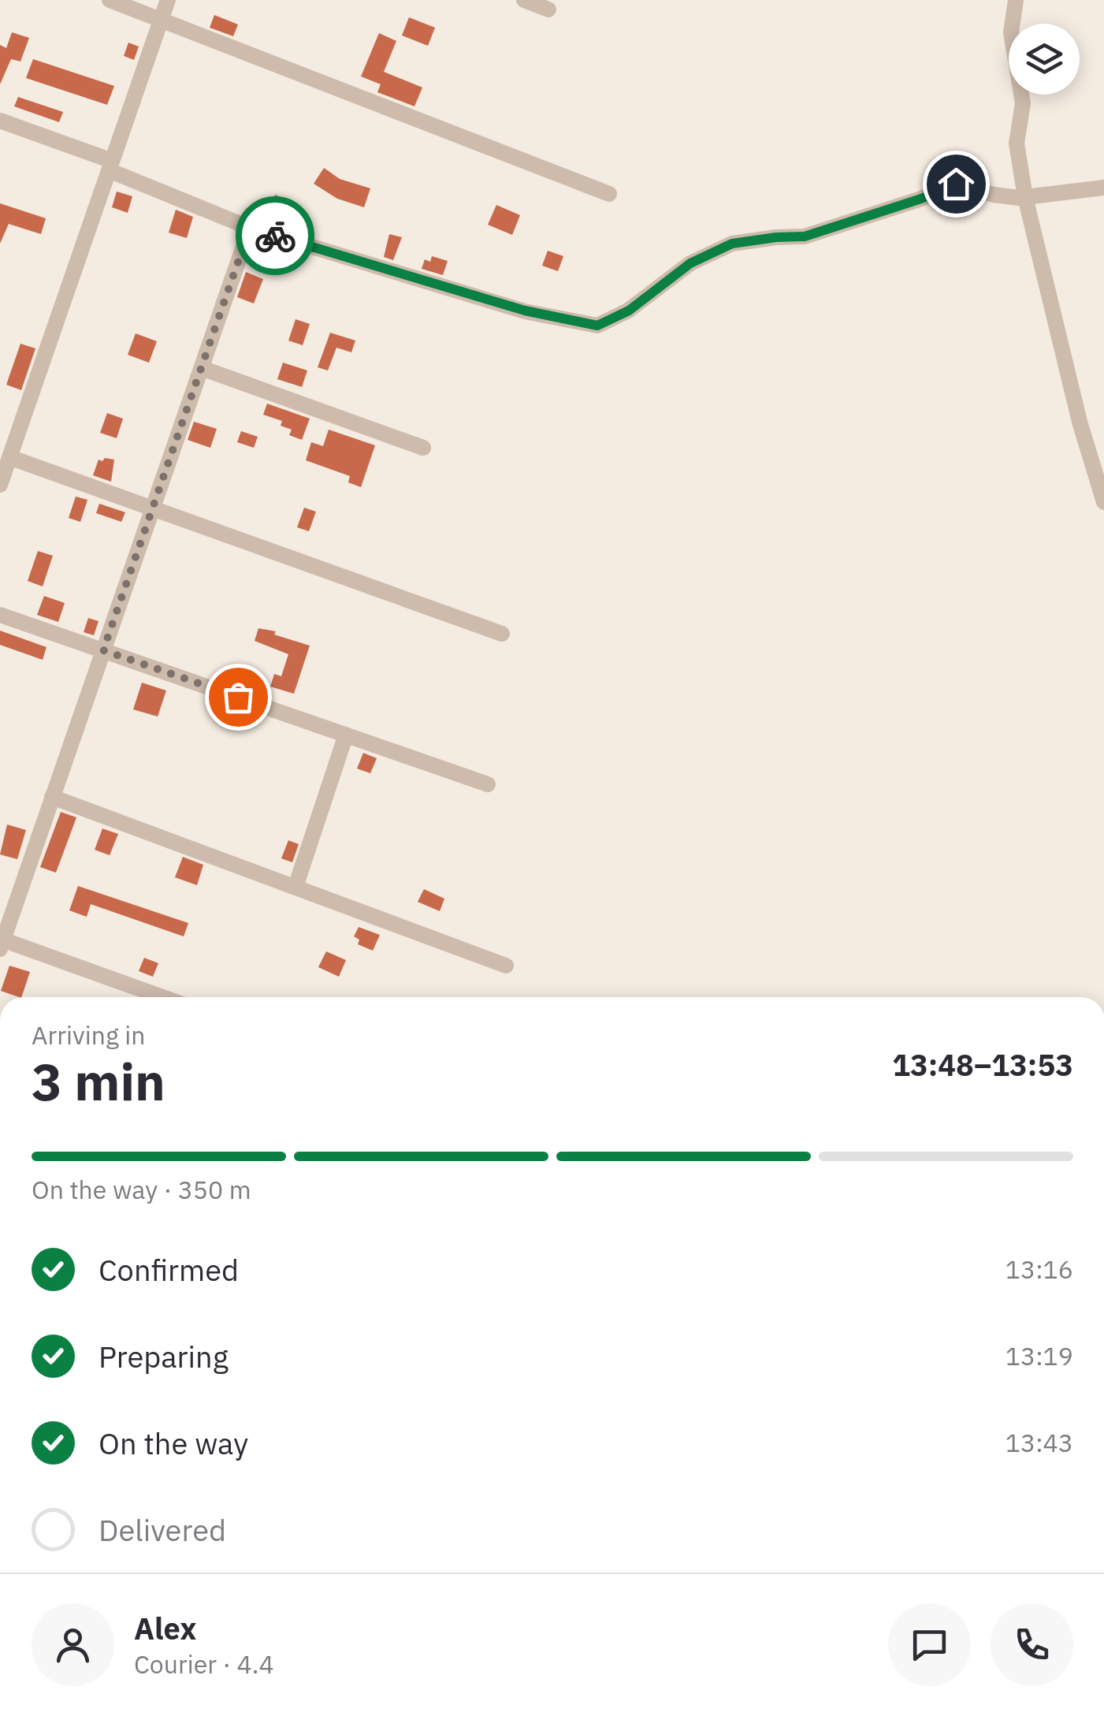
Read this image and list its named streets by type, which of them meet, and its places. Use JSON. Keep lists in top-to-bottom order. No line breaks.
{"page":{"heading":["3 min","Arriving in","13:48–13:53"],"panel":["Alex","Courier · 4.4"],"bar":"On the way · 350 m","list":[["Confirmed","13:16"],["Preparing","13:19"],["On the way","13:43"],"Delivered"]}}
